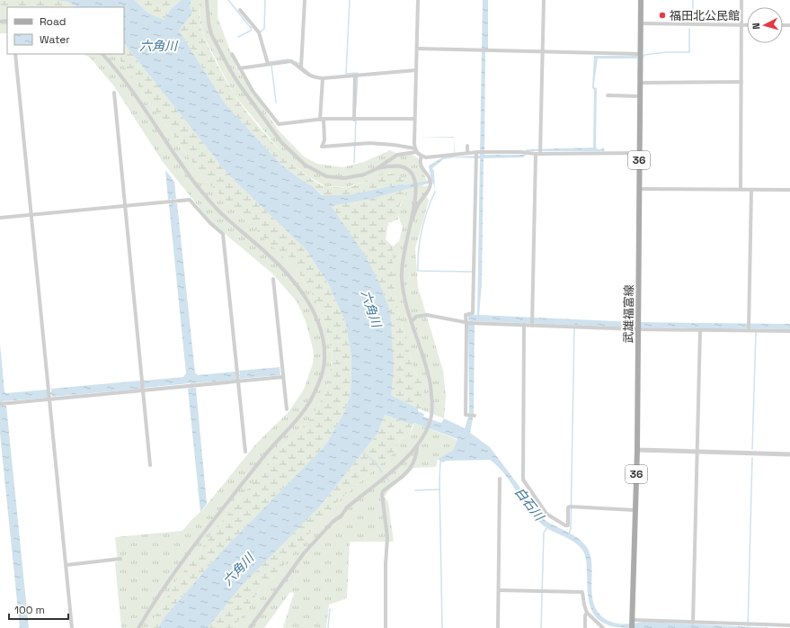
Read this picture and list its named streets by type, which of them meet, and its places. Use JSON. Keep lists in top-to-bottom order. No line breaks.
{"streets":{"main road":["36","武雄福富線"]},"water":["六角川","白石川"],"places":["福田北公民館"],"legend":["Road","Water"],"scale_bar":"100 m","north":"left"}
